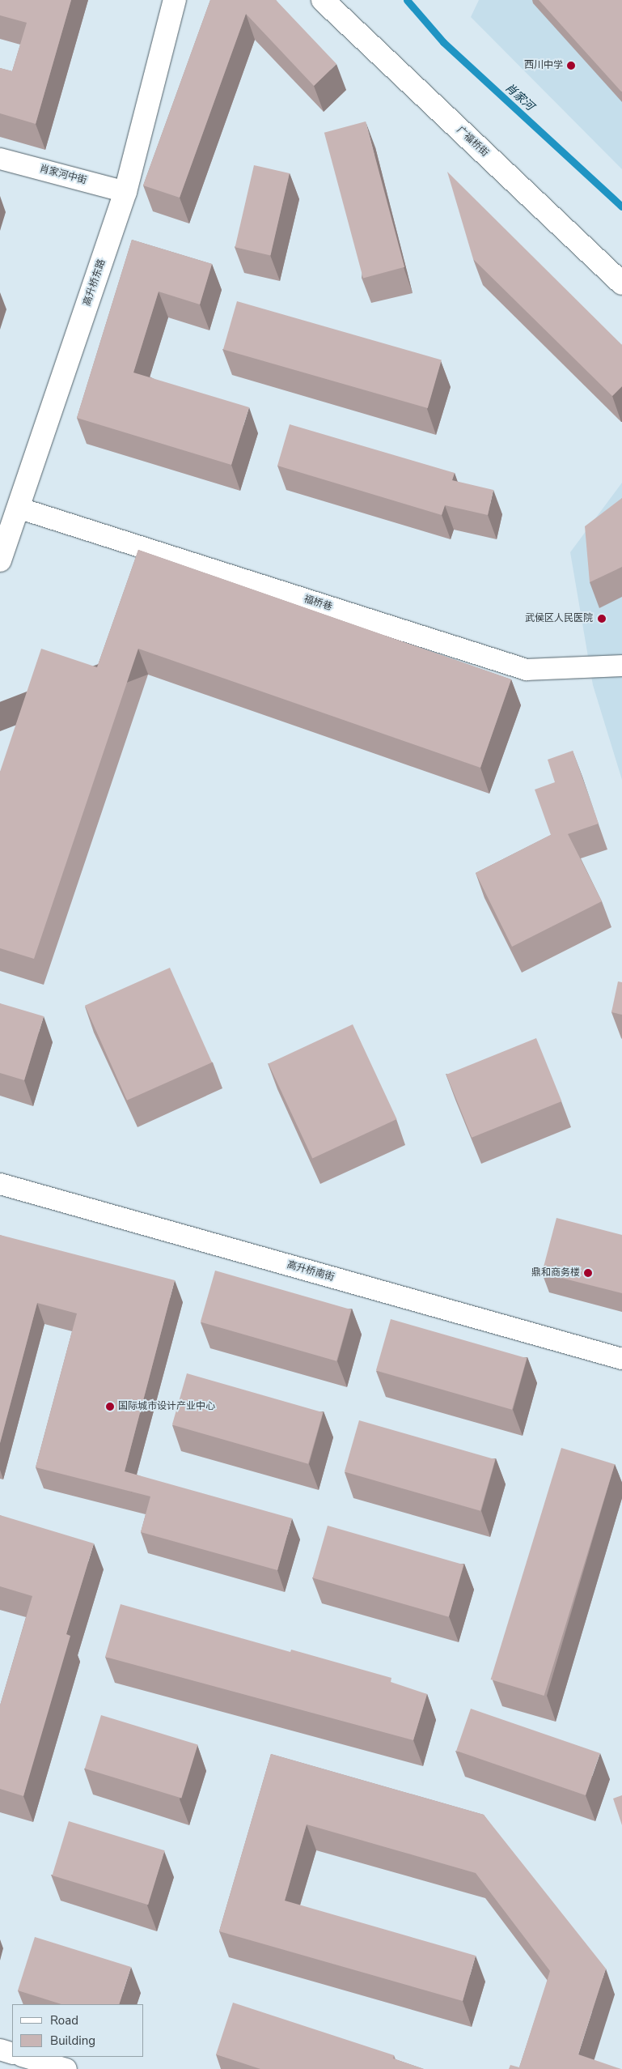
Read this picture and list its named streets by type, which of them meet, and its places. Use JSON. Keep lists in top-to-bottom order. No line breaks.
{"streets":{"street":["广福桥街","肖家河中街","高升桥东路","福桥巷","高升桥南街"]},"crossings":[["肖家河中街","高升桥东路"],["高升桥东路","福桥巷"]],"water":["肖家河"],"places":["西川中学","武侯区人民医院","鼎和商务楼","国际城市设计产业中心"],"legend":["Road","Building"]}
